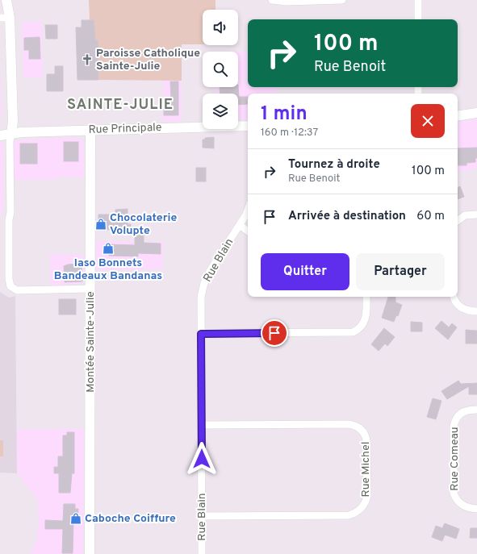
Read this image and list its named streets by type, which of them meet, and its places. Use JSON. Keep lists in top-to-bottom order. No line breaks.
{"streets":{"street":["Rue Principale","Rue Blain","Montée Sainte-Julie","Rue Comeau","Rue Michel"]},"crossings":[["Rue Principale","Montée Sainte-Julie"],["Rue Blain","Rue Michel"]],"districts":["SAINTE-JULIE"],"places":{"church":["Paroisse Catholique Sainte-Julie"],"shop":["Chocolaterie Volupte","Iaso Bonnets Bandeaux Bandanas","Caboche Coiffure"]},"page":{"turn":["100 m","Rue Benoit"],"heading":["1 min","160 m · 12:37"],"list":[{"name":"Tournez à droite","note":"Rue Benoit","value":"100 m"},{"name":"Arrivée à destination","value":"60 m"}],"buttons":["Quitter","Partager"]}}
